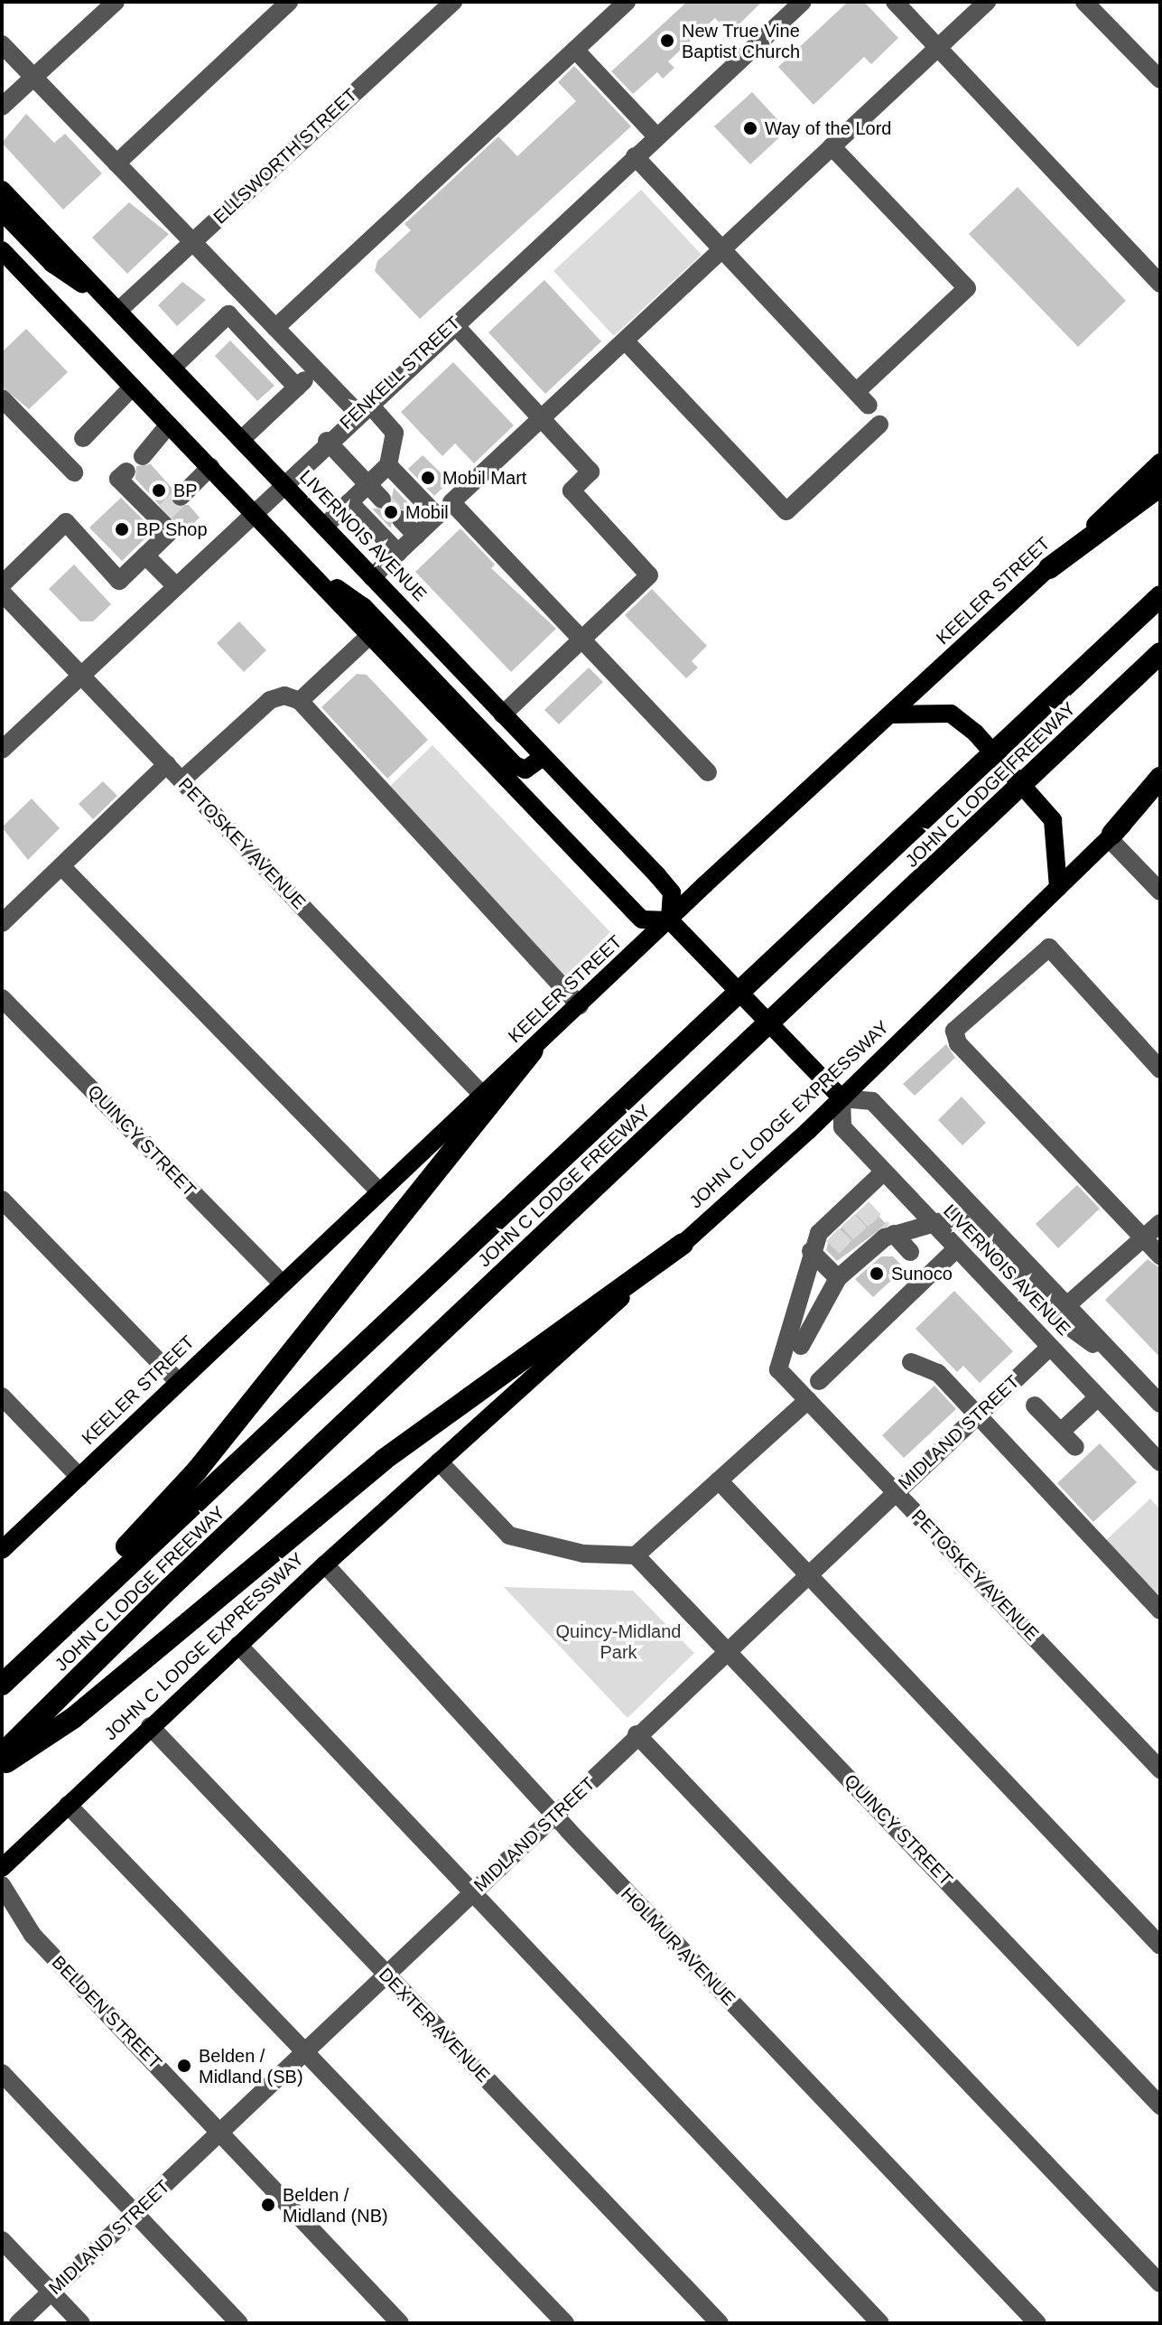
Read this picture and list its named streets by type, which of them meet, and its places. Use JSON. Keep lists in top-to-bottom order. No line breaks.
{"streets":{"highway":["JOHN C LODGE FREEWAY"],"main road":["LIVERNOIS AVENUE","KEELER STREET","JOHN C LODGE EXPRESSWAY"],"street":["ELLSWORTH STREET","FENKELL STREET","PETOSKEY AVENUE","QUINCY STREET","MIDLAND STREET","HOLMUR AVENUE","BELDEN STREET","DEXTER AVENUE"]},"crossings":[["ELLSWORTH STREET","LIVERNOIS AVENUE"],["FENKELL STREET","LIVERNOIS AVENUE"],["FENKELL STREET","PETOSKEY AVENUE"],["LIVERNOIS AVENUE","KEELER STREET"],["LIVERNOIS AVENUE","PETOSKEY AVENUE"],["LIVERNOIS AVENUE","JOHN C LODGE EXPRESSWAY"],["LIVERNOIS AVENUE","MIDLAND STREET"],["KEELER STREET","PETOSKEY AVENUE"],["KEELER STREET","QUINCY STREET"],["PETOSKEY AVENUE","MIDLAND STREET"],["JOHN C LODGE EXPRESSWAY","HOLMUR AVENUE"],["JOHN C LODGE EXPRESSWAY","DEXTER AVENUE"],["QUINCY STREET","MIDLAND STREET"],["MIDLAND STREET","HOLMUR AVENUE"],["MIDLAND STREET","BELDEN STREET"],["MIDLAND STREET","DEXTER AVENUE"]],"parks":["Quincy-Midland Park"],"places":["New True Vine Baptist Church","Way of the Lord","Mobil Mart","BP","Mobil","BP Shop","Sunoco","Belden / Midland (SB)","Belden / Midland (NB)"]}
